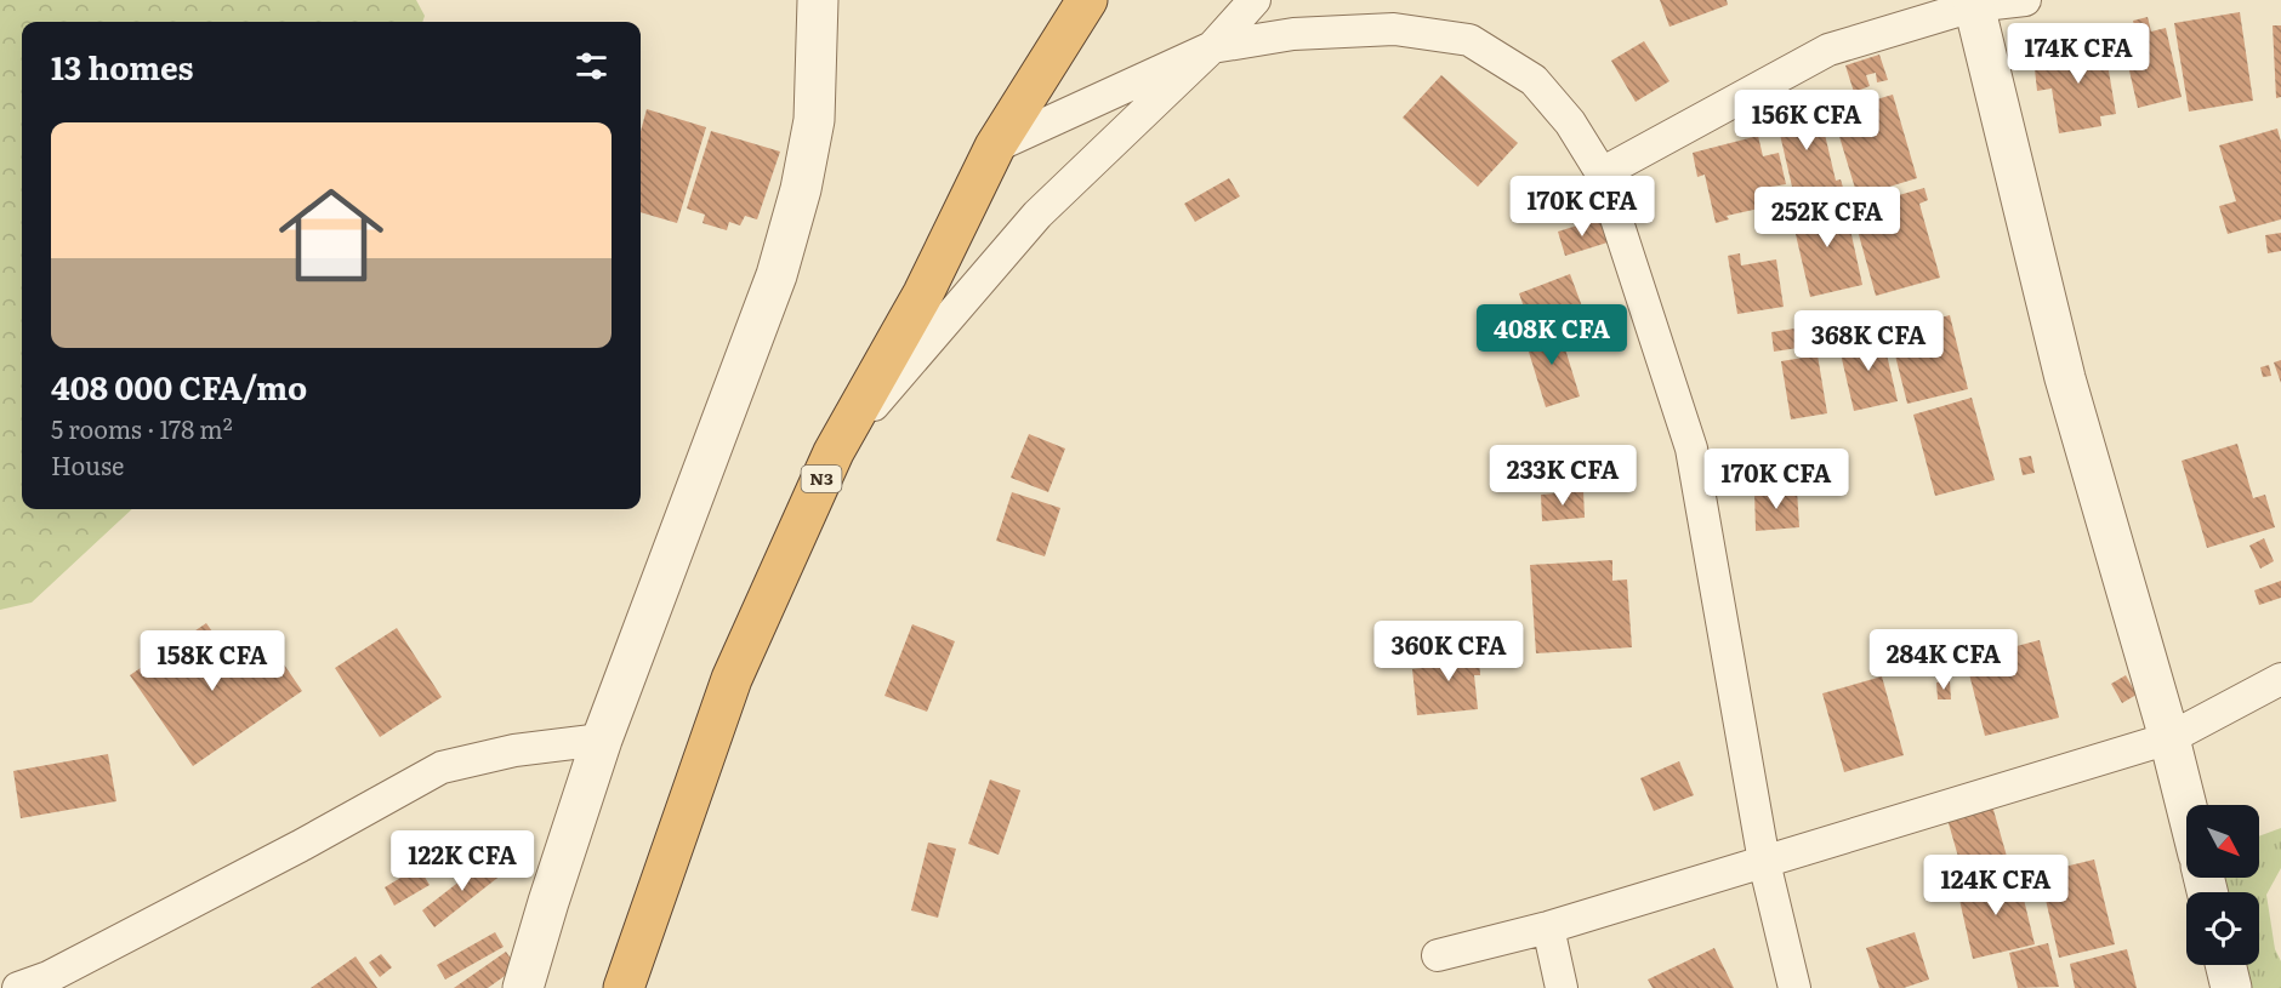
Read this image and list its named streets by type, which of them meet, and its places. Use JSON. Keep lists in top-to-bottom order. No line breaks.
{"streets":{"highway":["N3"]},"north":"bottom right","page":{"heading":"13 homes","price":["174K CFA","156K CFA","170K CFA","252K CFA","408K CFA","368K CFA","233K CFA","170K CFA","360K CFA","284K CFA","158K CFA","122K CFA","124K CFA"],"list":[{"name":"408 000 CFA/mo","note":"5 rooms · 178 m² · House"}]}}
